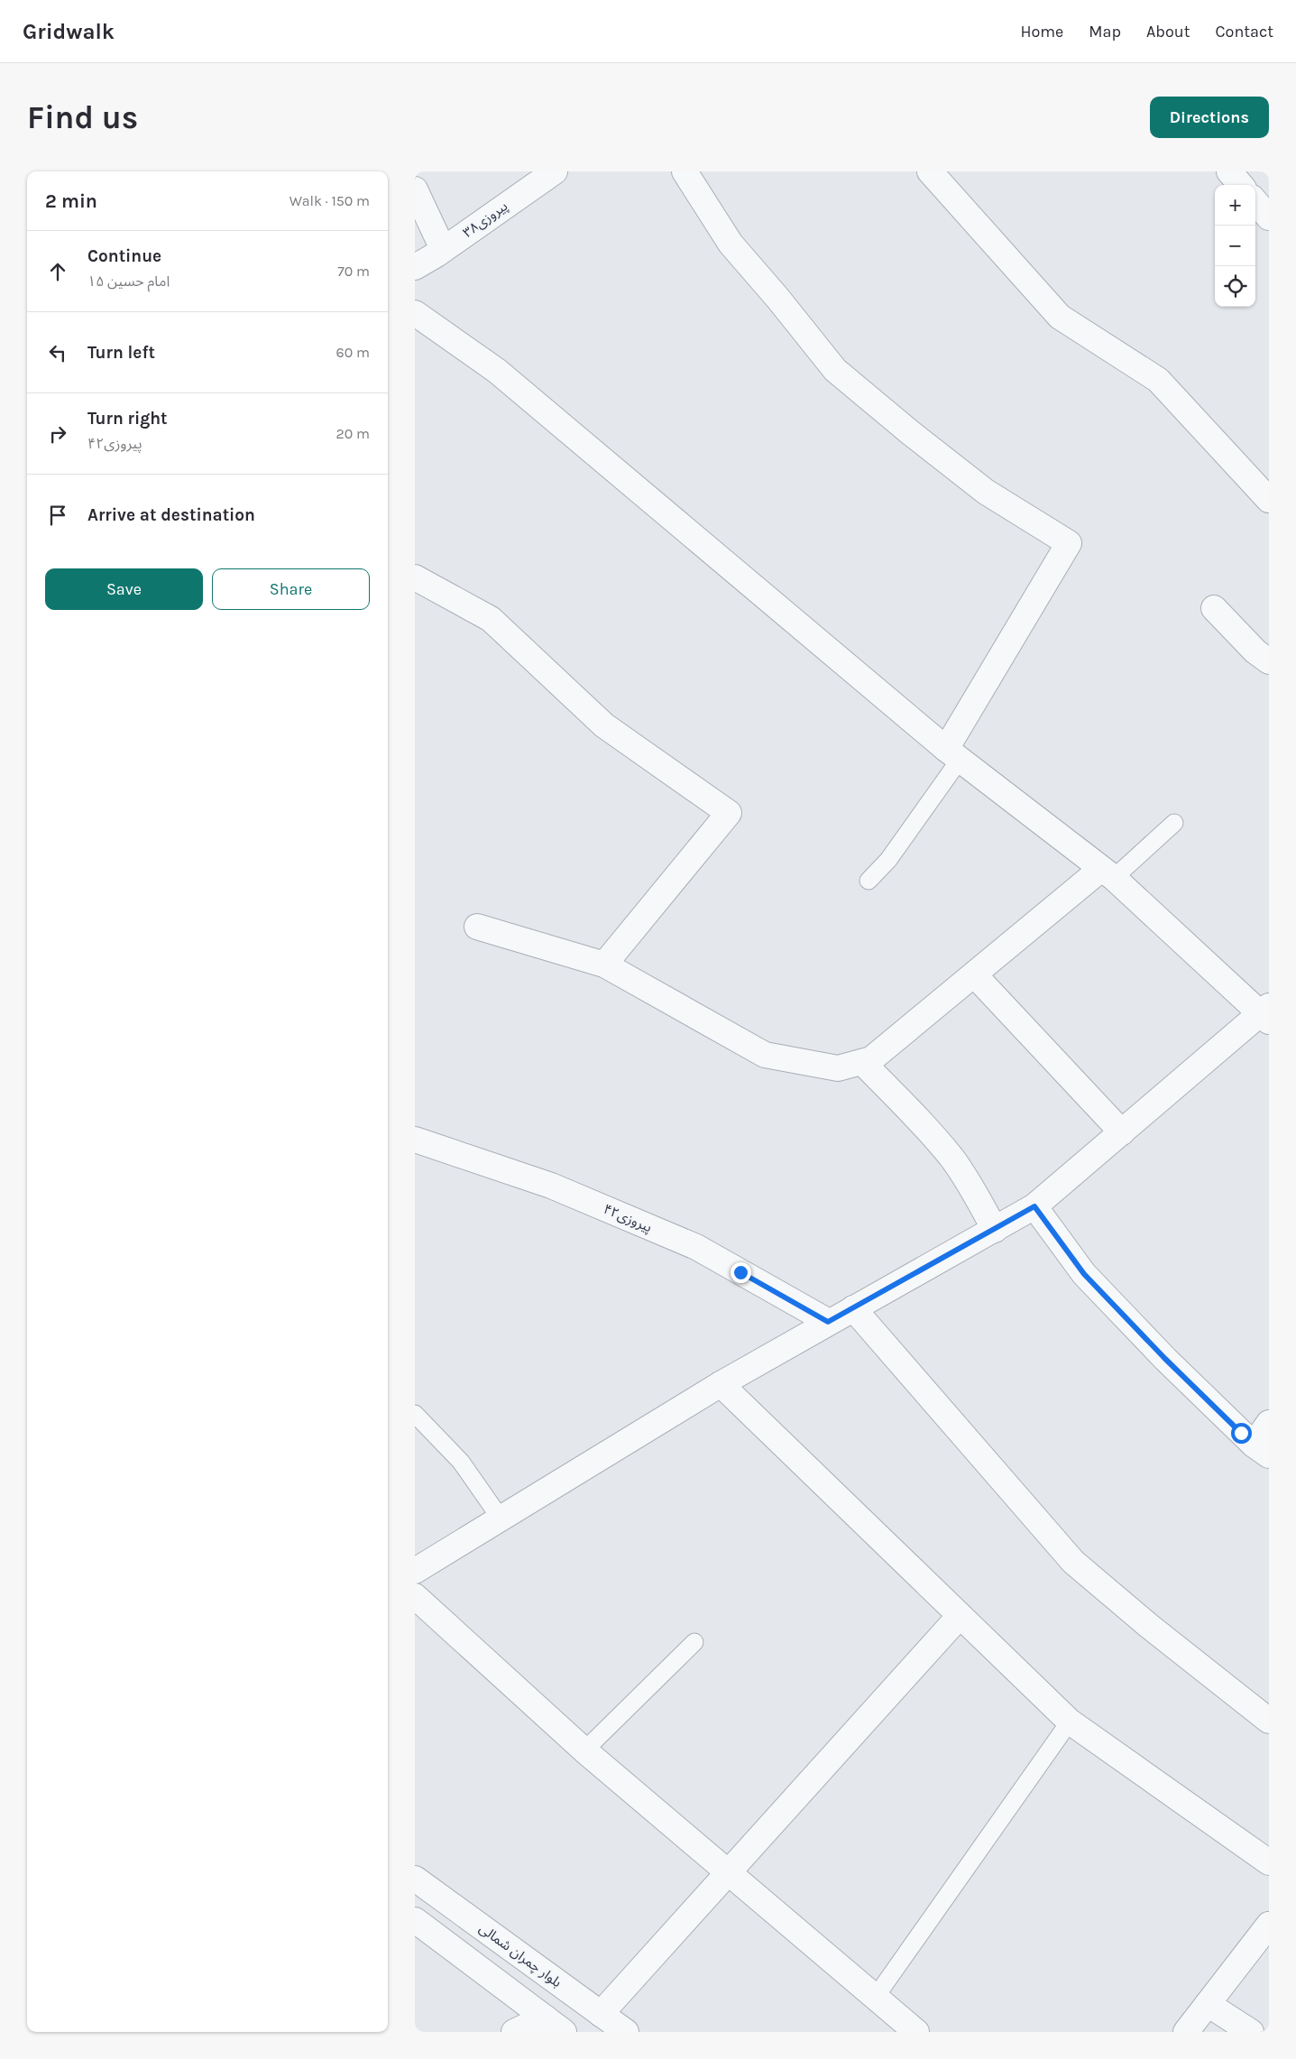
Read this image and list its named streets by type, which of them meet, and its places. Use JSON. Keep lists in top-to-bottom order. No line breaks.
{"streets":{"street":["پیروزی۳۸","پیروزی۴۲","بلوار چمران شمالی"]},"page":{"header":"Gridwalk","nav":["Home","Map","About","Contact"],"buttons":["Directions",["Save","Share"]],"title":"Find us","heading":["2 min","Walk · 150 m"],"map_buttons":["+","−"],"list":[["Continue","امام حسین ۱۵","70 m"],["Turn left","60 m"],["Turn right","پیروزی۴۲","20 m"],"Arrive at destination"]}}
